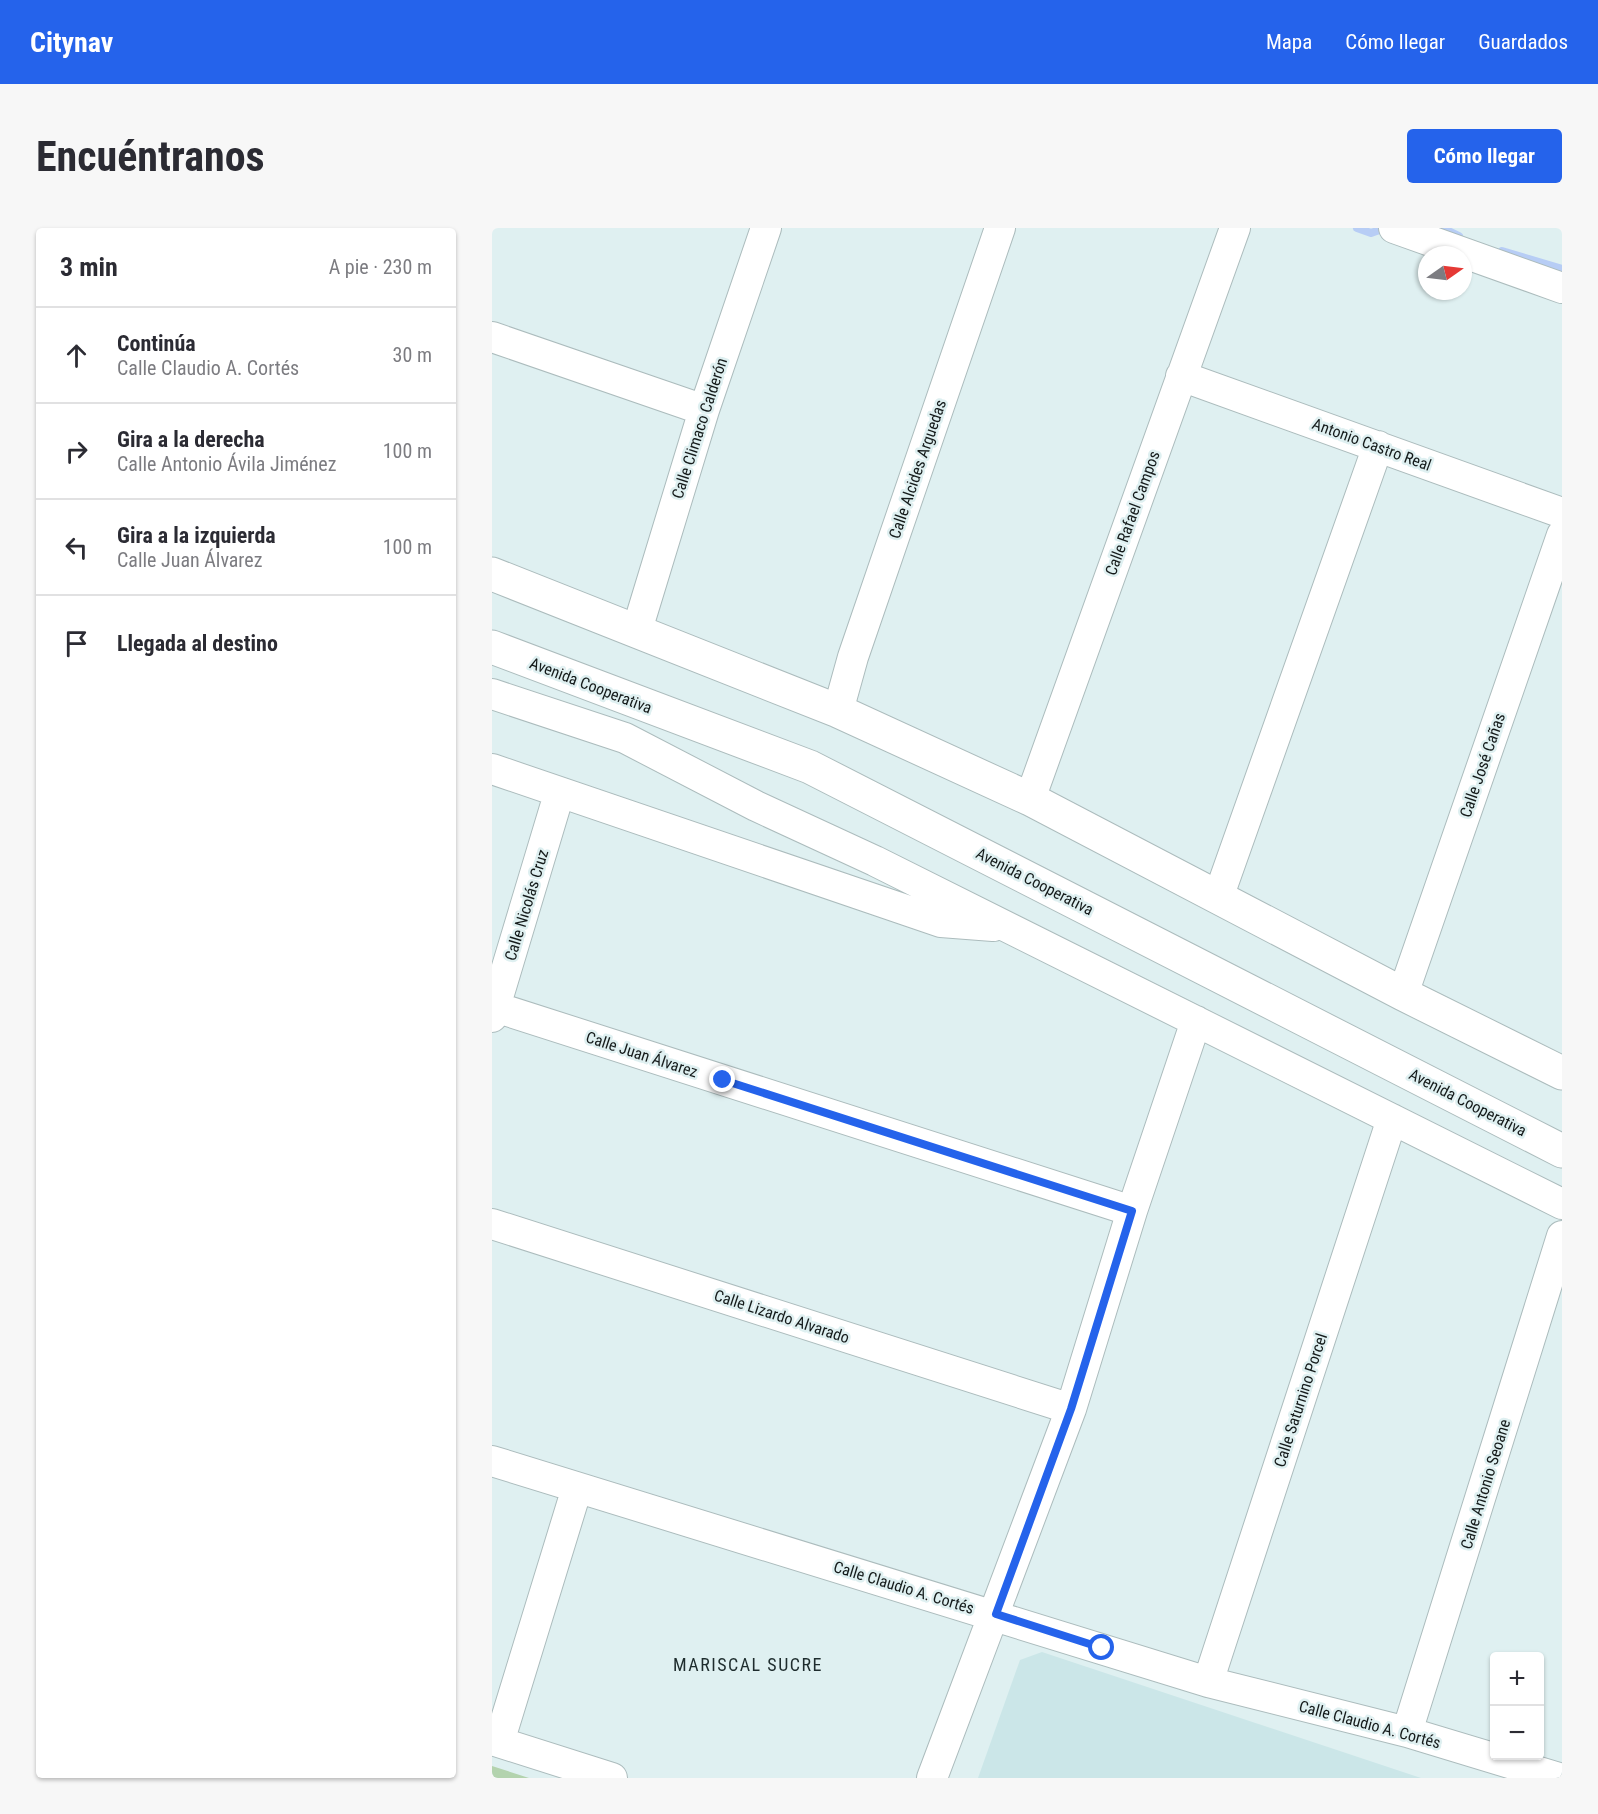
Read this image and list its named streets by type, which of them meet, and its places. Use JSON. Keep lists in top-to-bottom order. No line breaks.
{"streets":{"street":["Calle Climaco Calderón","Antonio Castro Real","Calle Alcides Arguedas","Calle Rafael Campos","Avenida Cooperativa","Calle José Cañas","Calle Nicolás Cruz","Calle Juan Álvarez","Calle Lizardo Alvarado","Calle Saturnino Porcel","Calle Antonio Seoane","Calle Claudio A. Cortés"]},"crossings":[["Antonio Castro Real","Calle Rafael Campos"],["Calle Nicolás Cruz","Calle Juan Álvarez"],["Calle Saturnino Porcel","Calle Claudio A. Cortés"],["Calle Antonio Seoane","Calle Claudio A. Cortés"]],"districts":["MARISCAL SUCRE"],"north":"right","page":{"header":"Citynav","nav":["Mapa","Cómo llegar","Guardados"],"buttons":"Cómo llegar","title":"Encuéntranos","heading":["3 min","A pie · 230 m"],"list":[["Continúa","Calle Claudio A. Cortés","30 m"],["Gira a la derecha","Calle Antonio Ávila Jiménez","100 m"],["Gira a la izquierda","Calle Juan Álvarez","100 m"],"Llegada al destino"],"map_buttons":["+","−"]}}
